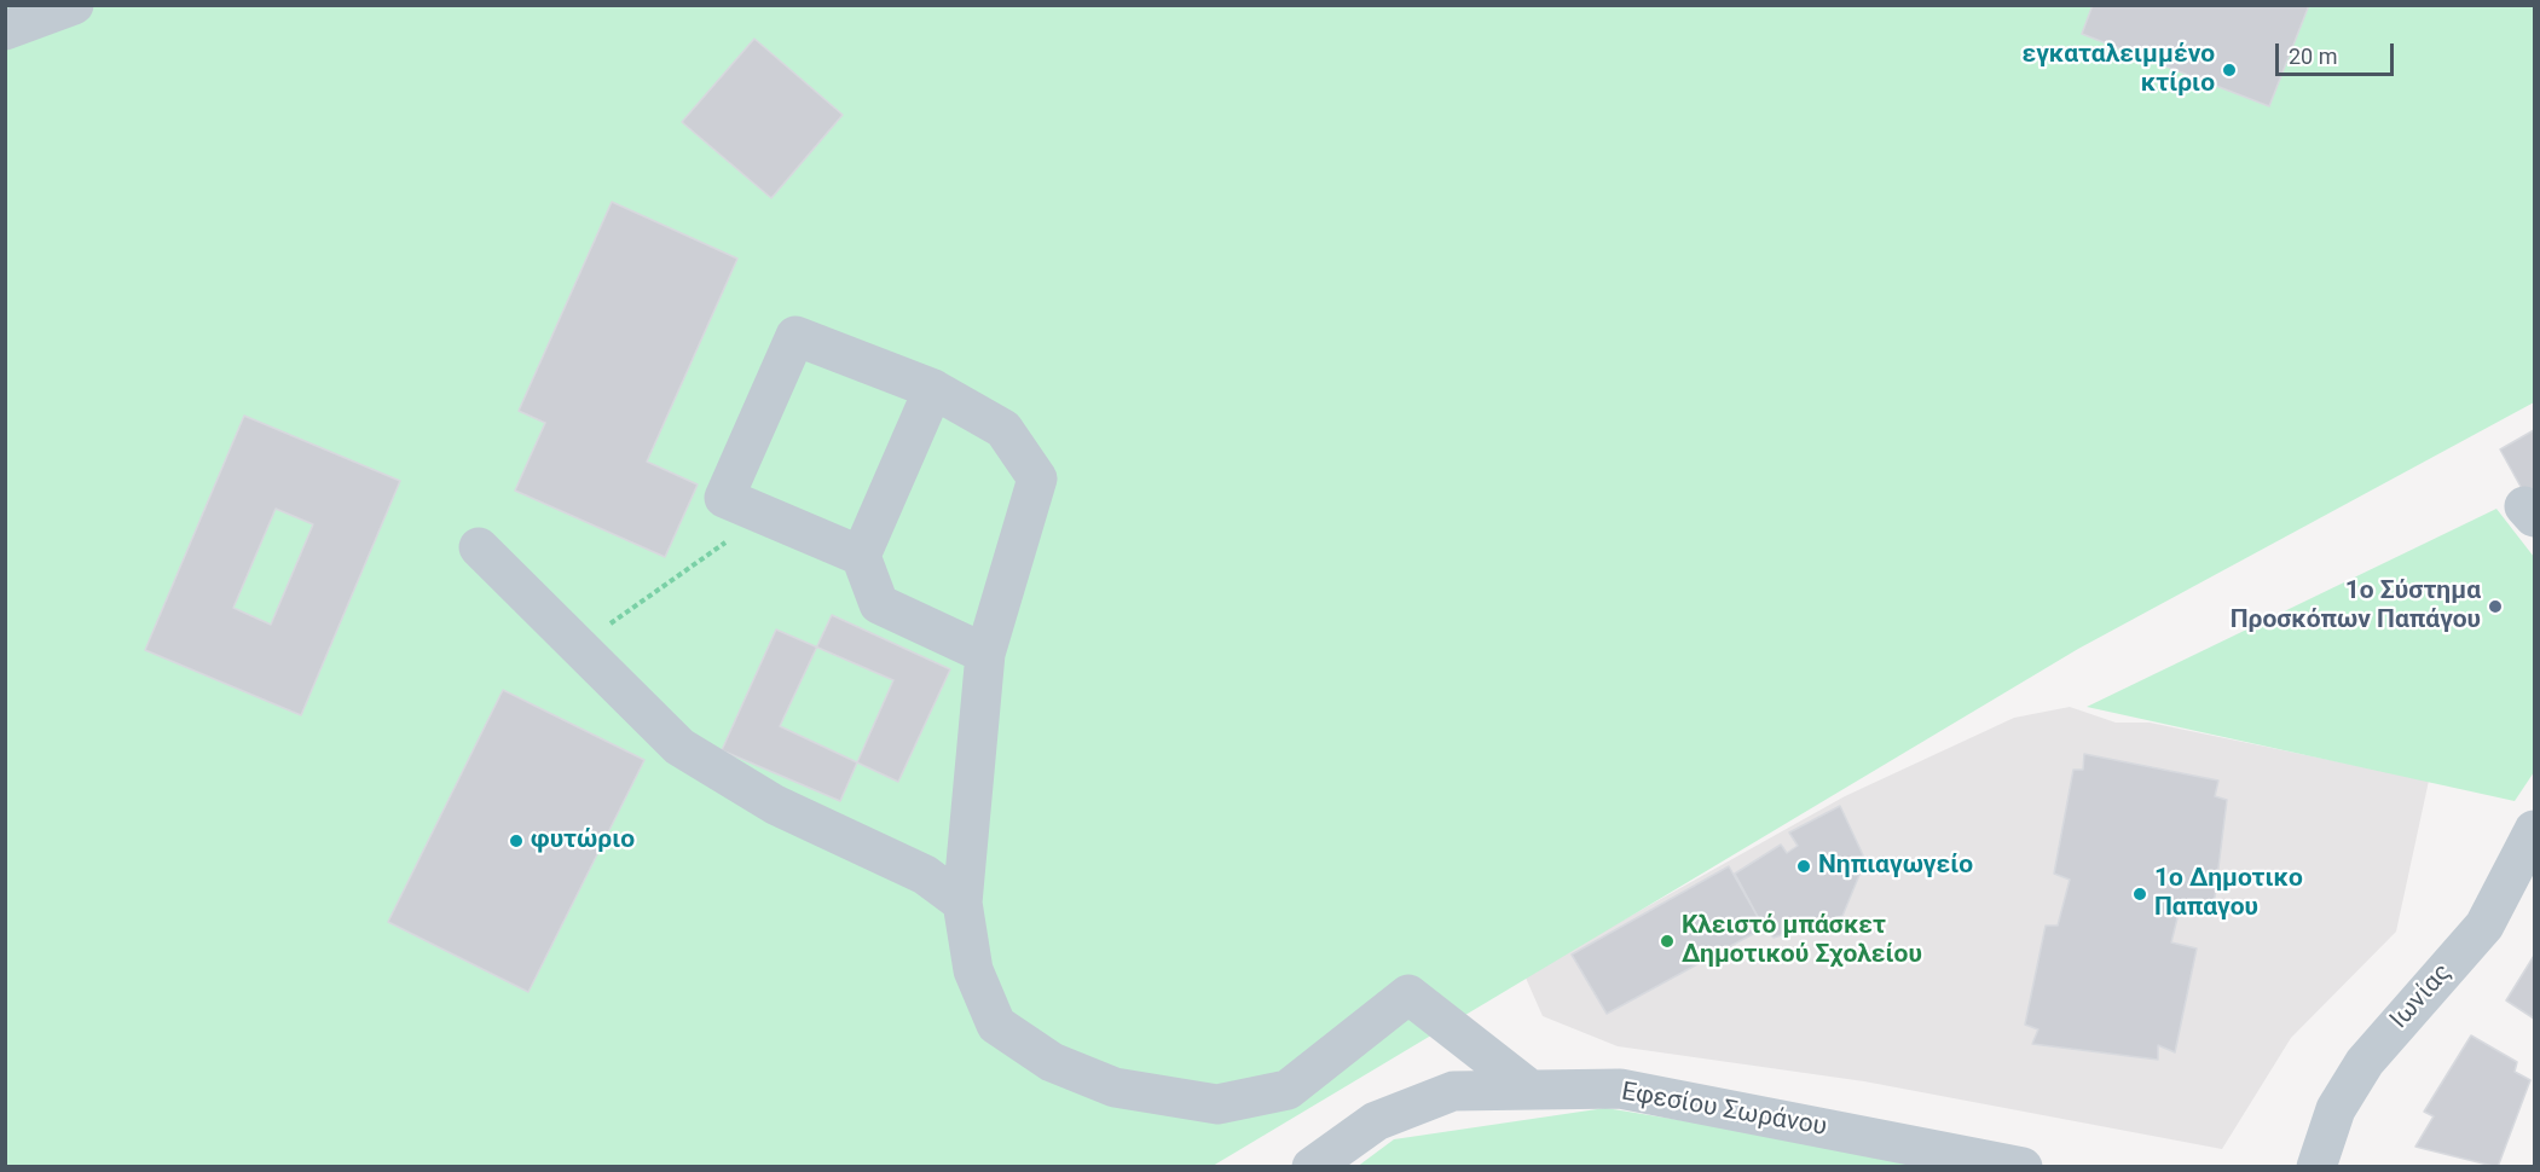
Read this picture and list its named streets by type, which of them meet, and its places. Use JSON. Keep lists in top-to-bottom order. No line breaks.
{"streets":{"street":["Ιωνίας","Εφεσίου Σωράνου"]},"places":["εγκαταλειμμένο κτίριο","1ο Σύστημα Προσκόπων Παπάγου","φυτώριο","Νηπιαγωγείο","1ο Δημοτικο Παπαγου","Κλειστό μπάσκετ Δημοτικού Σχολείου"],"scale_bar":"20 m"}
